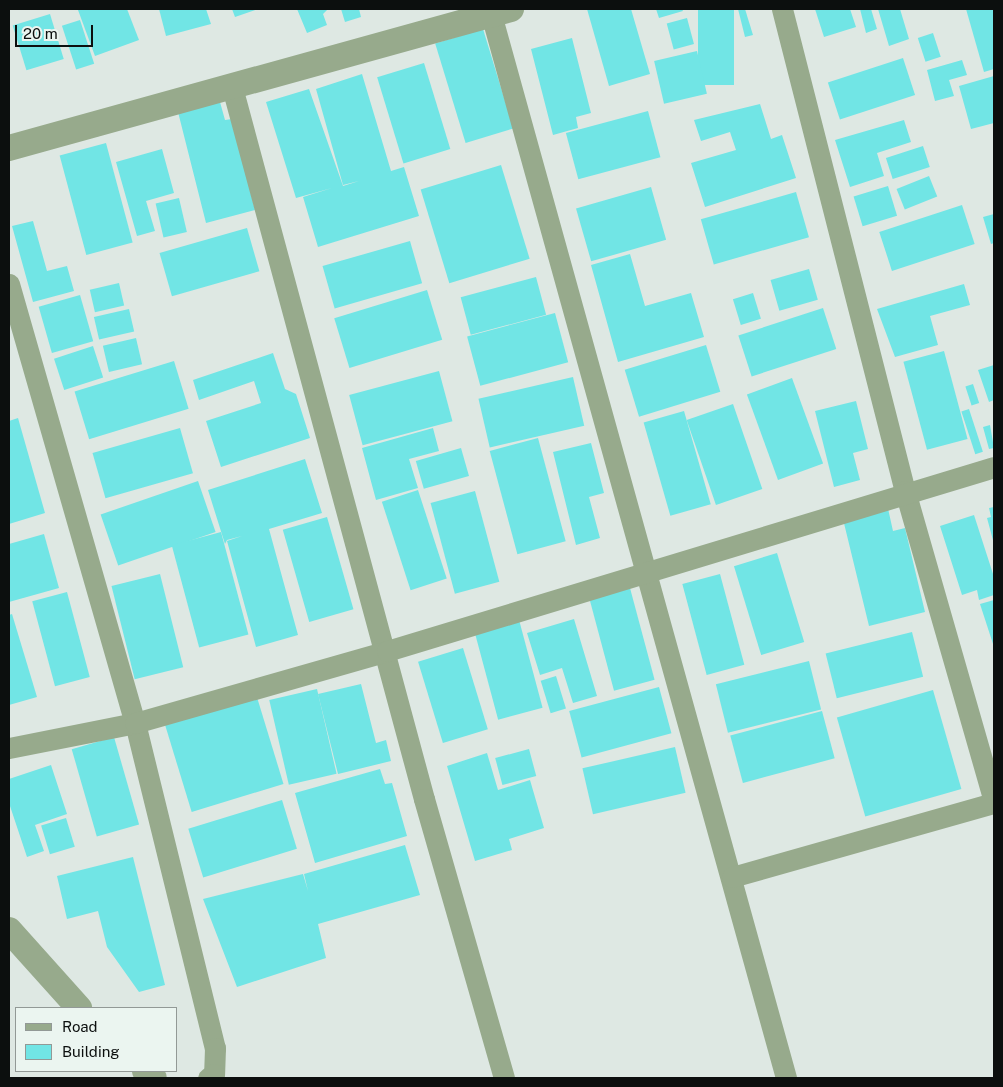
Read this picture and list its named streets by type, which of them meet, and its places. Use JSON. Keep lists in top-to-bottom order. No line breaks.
{"legend":["Road","Building"],"scale_bar":"20 m"}
